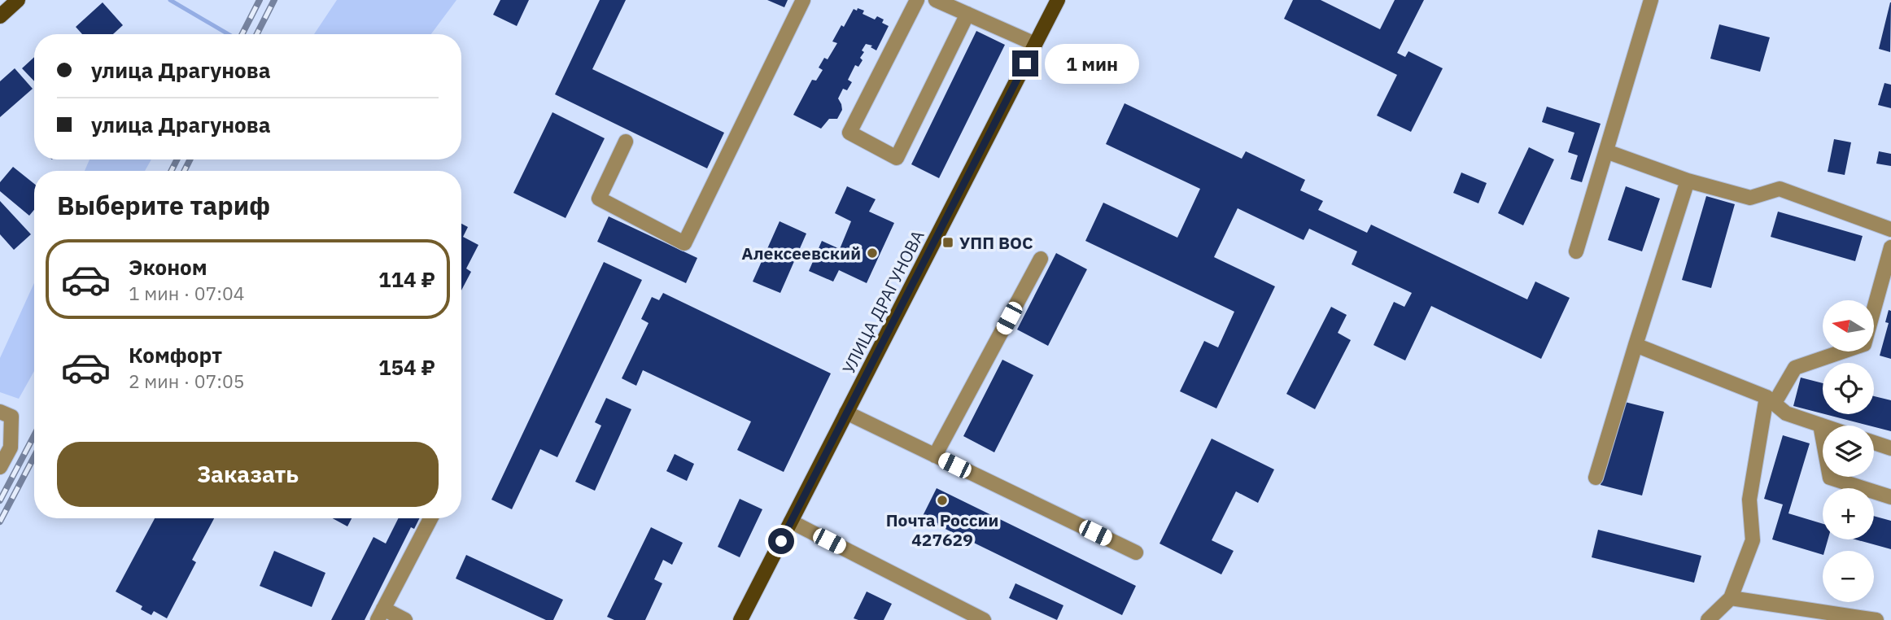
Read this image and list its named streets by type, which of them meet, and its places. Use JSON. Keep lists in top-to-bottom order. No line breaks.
{"streets":{"main road":["УЛИЦА ДРАГУНОВА"]},"places":{"transit":["УПП ВОС"],"other":["Алексеевский","Почта России 427629"]},"north":"left","page":{"banner":["улица Драгунова","улица Драгунова"],"bubble":"1 мин","heading":"Выберите тариф","list":[{"name":"Эконом","note":"1 мин · 07:04","value":"114 ₽"},{"name":"Комфорт","note":"2 мин · 07:05","value":"154 ₽"}],"map_buttons":["+","−"],"buttons":"Заказать"}}
